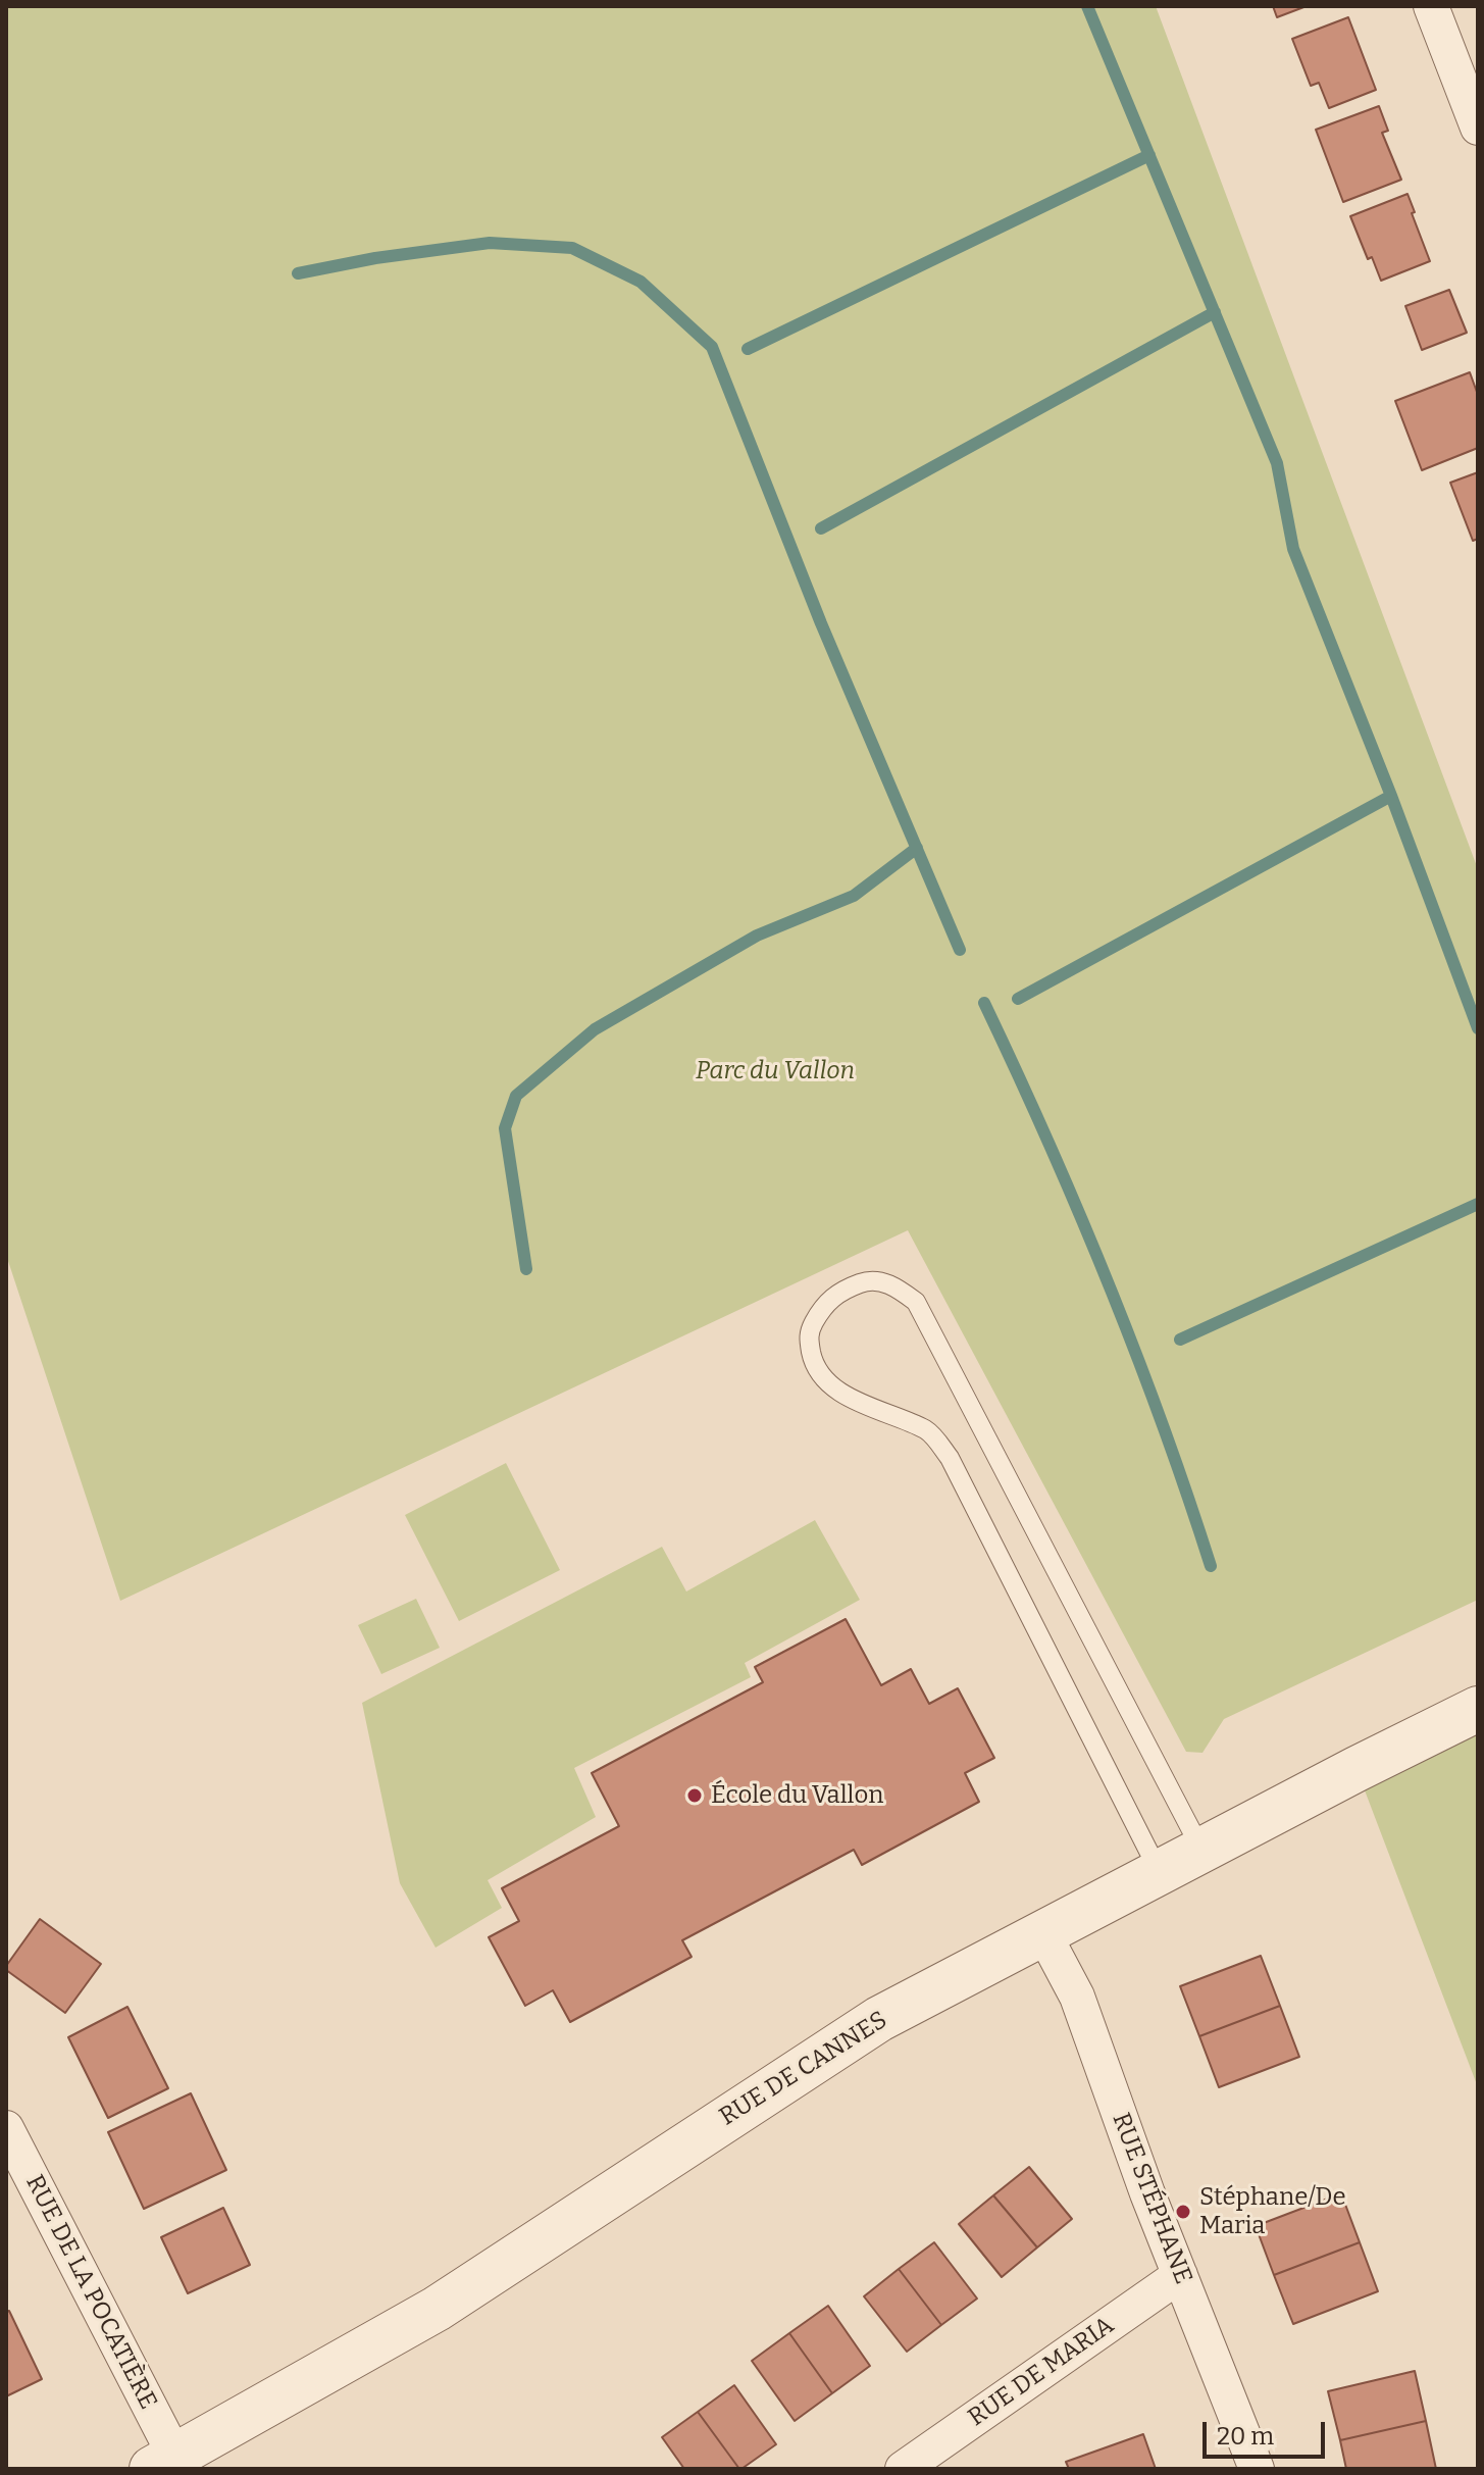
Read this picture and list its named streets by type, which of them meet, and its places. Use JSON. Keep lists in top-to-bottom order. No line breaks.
{"streets":{"street":["RUE DE CANNES","RUE STÉPHANE","RUE DE LA POCATIÈRE","RUE DE MARIA"]},"crossings":[["RUE DE CANNES","RUE STÉPHANE"],["RUE DE CANNES","RUE DE LA POCATIÈRE"],["RUE STÉPHANE","RUE DE MARIA"]],"parks":["Parc du Vallon"],"places":["École du Vallon","Stéphane/De Maria"],"scale_bar":"20 m"}
